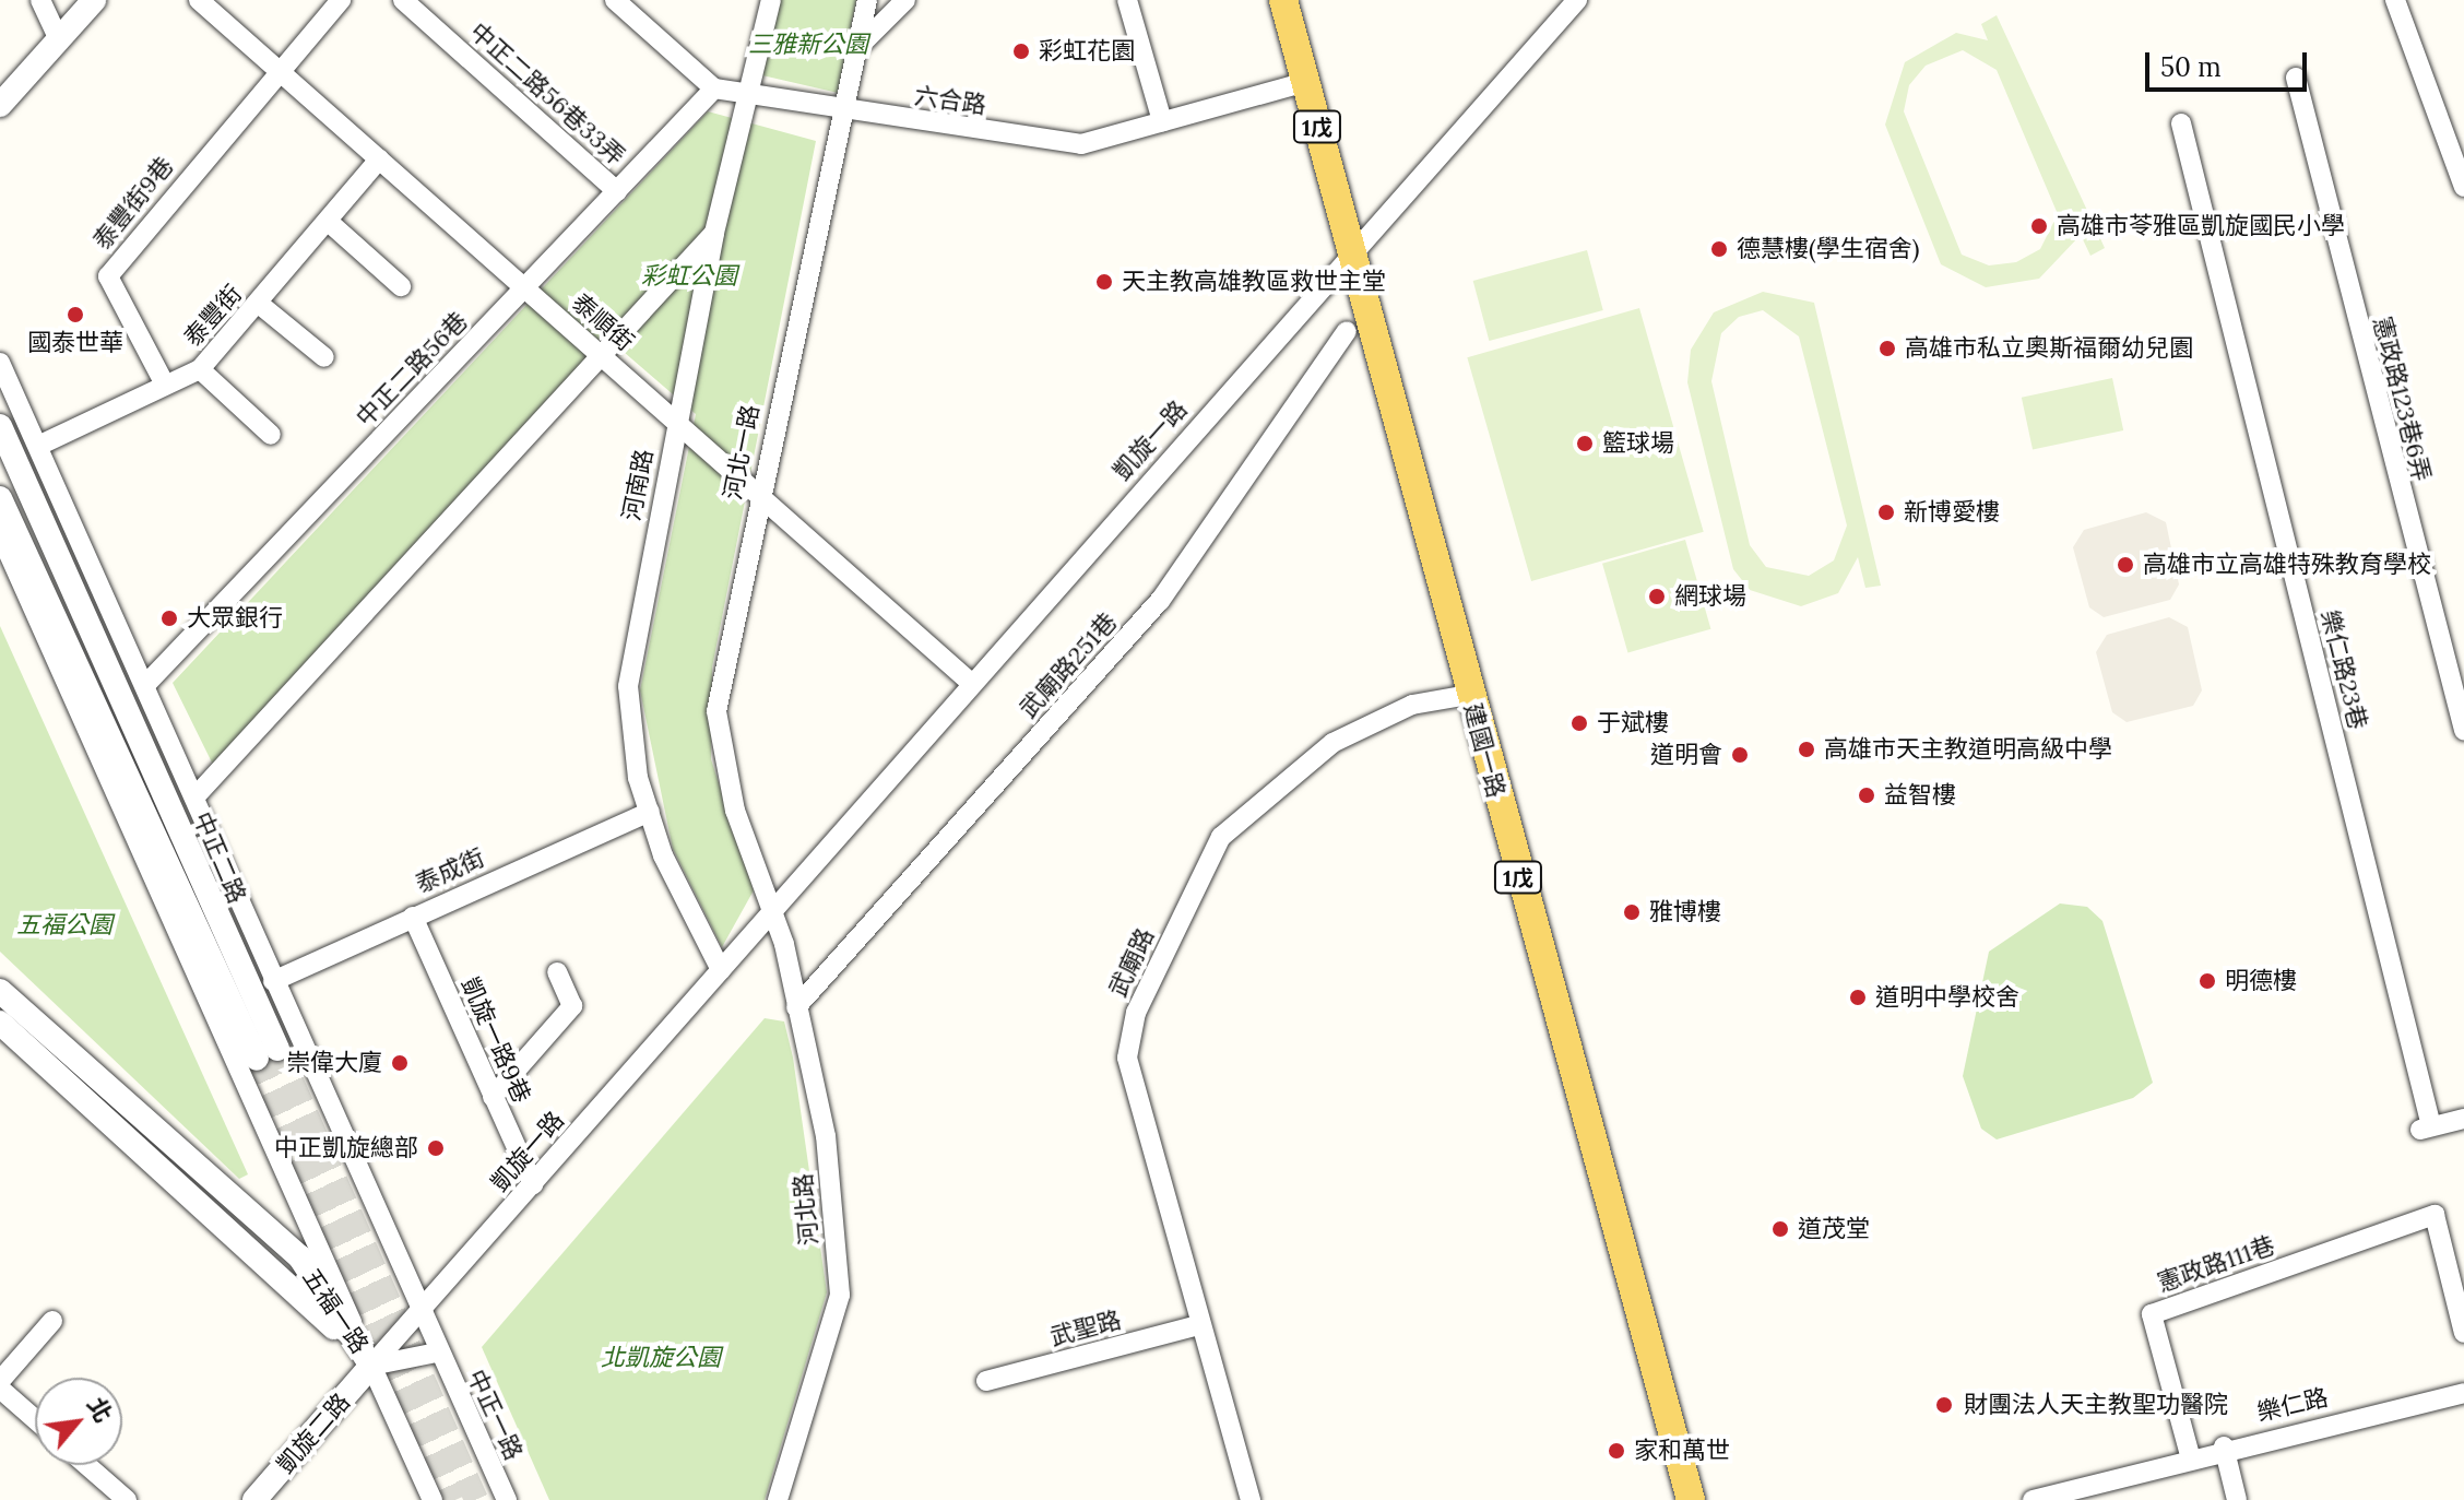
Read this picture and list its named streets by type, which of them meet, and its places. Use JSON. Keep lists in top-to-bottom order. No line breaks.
{"streets":{"main road":["1戊","建國一路"],"street":["中正二路56巷33弄","六合路","泰豐街9巷","泰豐街","泰順街","中正二路56巷","憲政路123巷6弄","凱旋一路","河北一路","河南路","武廟路251巷","樂仁路23巷","中正二路","泰成街","武廟路","凱旋一路9巷","河北路","憲政路111巷","五福一路","武聖路","樂仁路","中正一路","凱旋二路"]},"crossings":[["中正二路56巷33弄","中正二路56巷"],["六合路","中正二路56巷"],["六合路","河北一路"],["六合路","河南路"],["六合路","建國一路"],["泰豐街9巷","泰豐街"],["泰豐街9巷","泰順街"],["泰豐街","泰順街"],["泰豐街","中正二路"],["泰順街","中正二路56巷"],["泰順街","凱旋一路"],["泰順街","河北一路"],["泰順街","河南路"],["中正二路56巷","中正二路"],["凱旋一路","河北一路"],["凱旋一路","河南路"],["凱旋一路","建國一路"],["凱旋一路","中正二路"],["凱旋一路","凱旋一路9巷"],["凱旋一路","河北路"],["凱旋一路","五福一路"],["凱旋一路","凱旋二路"],["河北一路","河北路"],["河南路","泰成街"],["武廟路251巷","河北路"],["建國一路","武廟路"],["中正二路","泰成街"],["中正二路","中正一路"],["泰成街","凱旋一路9巷"],["武廟路","武聖路"],["憲政路111巷","樂仁路"],["五福一路","凱旋二路"]],"parks":["三雅新公園","彩虹公園","五福公園","北凱旋公園"],"places":["彩虹花園","高雄市苓雅區凱旋國民小學","德慧樓(學生宿舍)","天主教高雄教區救世主堂","國泰世華","高雄市私立奧斯福爾幼兒園","籃球場","新博愛樓","高雄市立高雄特殊教育學校","網球場","大眾銀行","于斌樓","高雄市天主教道明高級中學","道明會","益智樓","雅博樓","明德樓","道明中學校舍","崇偉大廈","中正凱旋總部","道茂堂","財團法人天主教聖功醫院","家和萬世"],"scale_bar":"50 m","north":"top right"}
